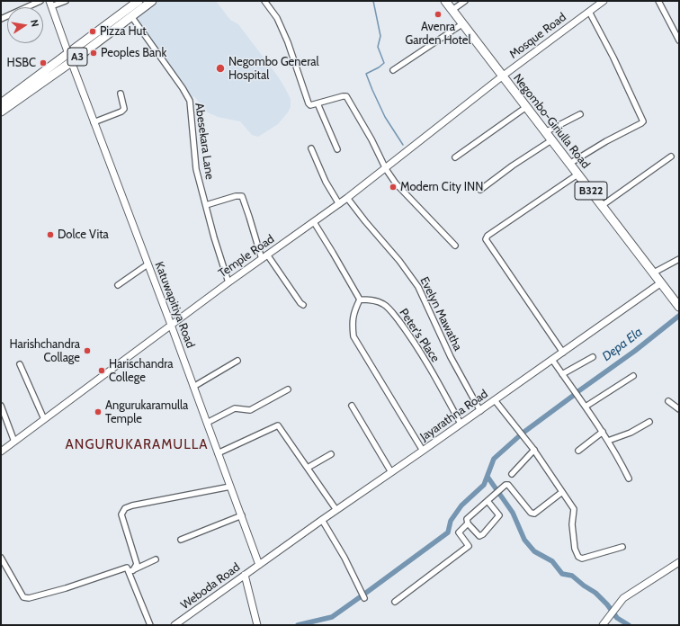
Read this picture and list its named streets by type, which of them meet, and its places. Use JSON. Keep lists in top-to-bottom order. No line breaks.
{"streets":{"main road":["A3","Negombo-Giriulla Road","B322"],"street":["Mosque Road","Abesekara Lane","Temple Road","Katuwapitiya Road","Evelyn Mawatha","Peter's Place","Jayarathna Road","Weboda Road"]},"crossings":[["Mosque Road","Negombo-Giriulla Road"],["Mosque Road","Temple Road"],["A3","Abesekara Lane"],["A3","Katuwapitiya Road"],["Negombo-Giriulla Road","Temple Road"],["Negombo-Giriulla Road","Jayarathna Road"],["Abesekara Lane","Temple Road"],["Temple Road","Katuwapitiya Road"],["Temple Road","Evelyn Mawatha"],["Katuwapitiya Road","Jayarathna Road"],["Katuwapitiya Road","Weboda Road"],["Evelyn Mawatha","Jayarathna Road"],["Peter's Place","Jayarathna Road"],["Jayarathna Road","Weboda Road"]],"districts":["ANGURUKARAMULLA"],"water":["Depa Ela"],"places":["Avenra Garden Hotel","Pizza Hut","Peoples Bank","HSBC","Negombo General Hospital","Modern City INN","Dolce Vita","Harishchandra Collage","Harischandra College","Angurukaramulla Temple"],"north":"right"}
